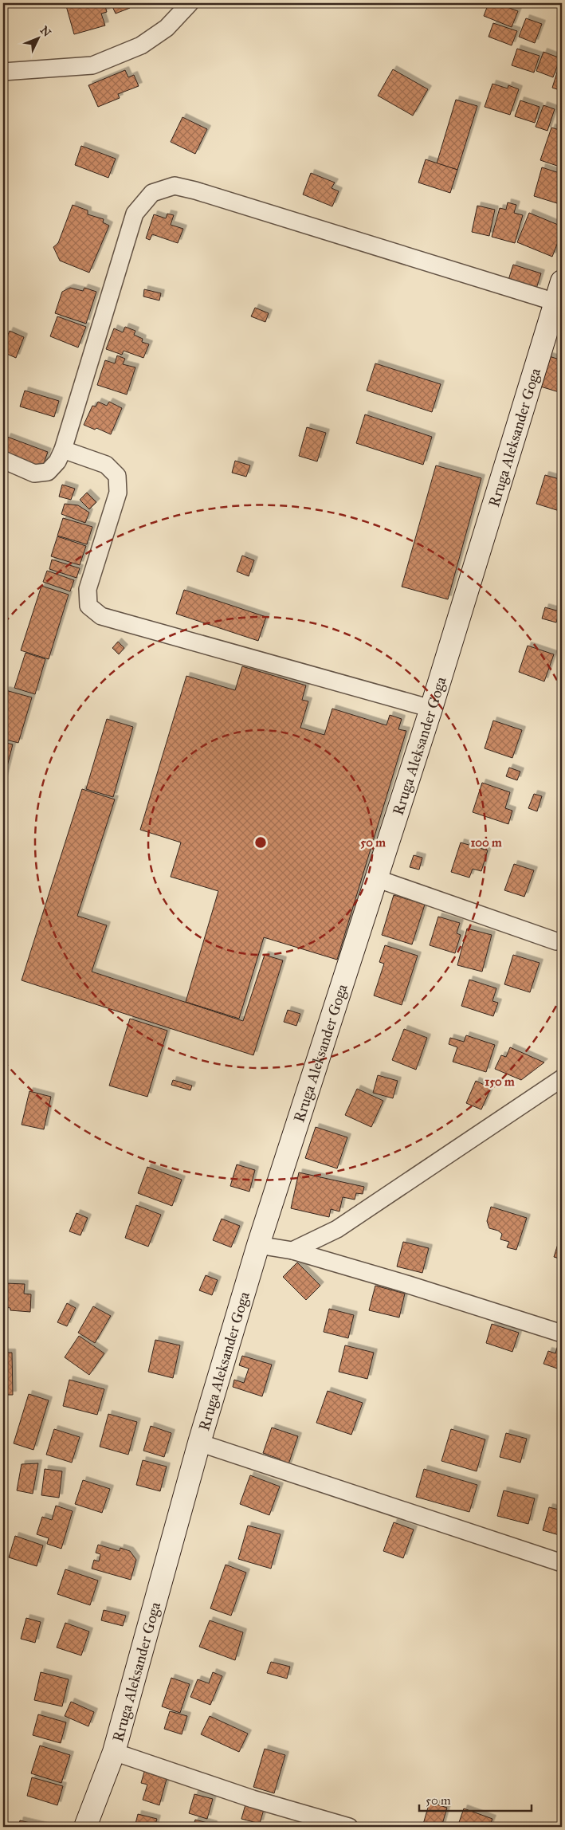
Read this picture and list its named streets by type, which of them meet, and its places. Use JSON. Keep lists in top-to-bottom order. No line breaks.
{"streets":{"main road":["Rruga Aleksander Goga"]},"scale_bar":"50 m","north":"top right","rings":["50 m","100 m","150 m"]}
